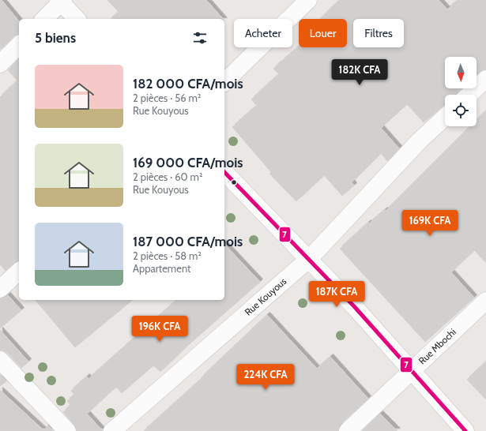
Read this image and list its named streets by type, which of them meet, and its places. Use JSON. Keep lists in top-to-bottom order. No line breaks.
{"streets":{"street":["Rue Kouyous","Rue Mbochi"]},"lines":["transit line 7"],"north":"bottom","page":{"chip":["Acheter","Louer","Filtres"],"heading":"5 biens","list":[{"name":"182 000 CFA/mois","note":"2 pièces · 56 m² · Rue Kouyous"},{"name":"169 000 CFA/mois","note":"2 pièces · 60 m² · Rue Kouyous"},{"name":"187 000 CFA/mois","note":"2 pièces · 58 m² · Appartement"}],"price":["182K CFA","169K CFA","187K CFA","196K CFA","224K CFA"]}}
